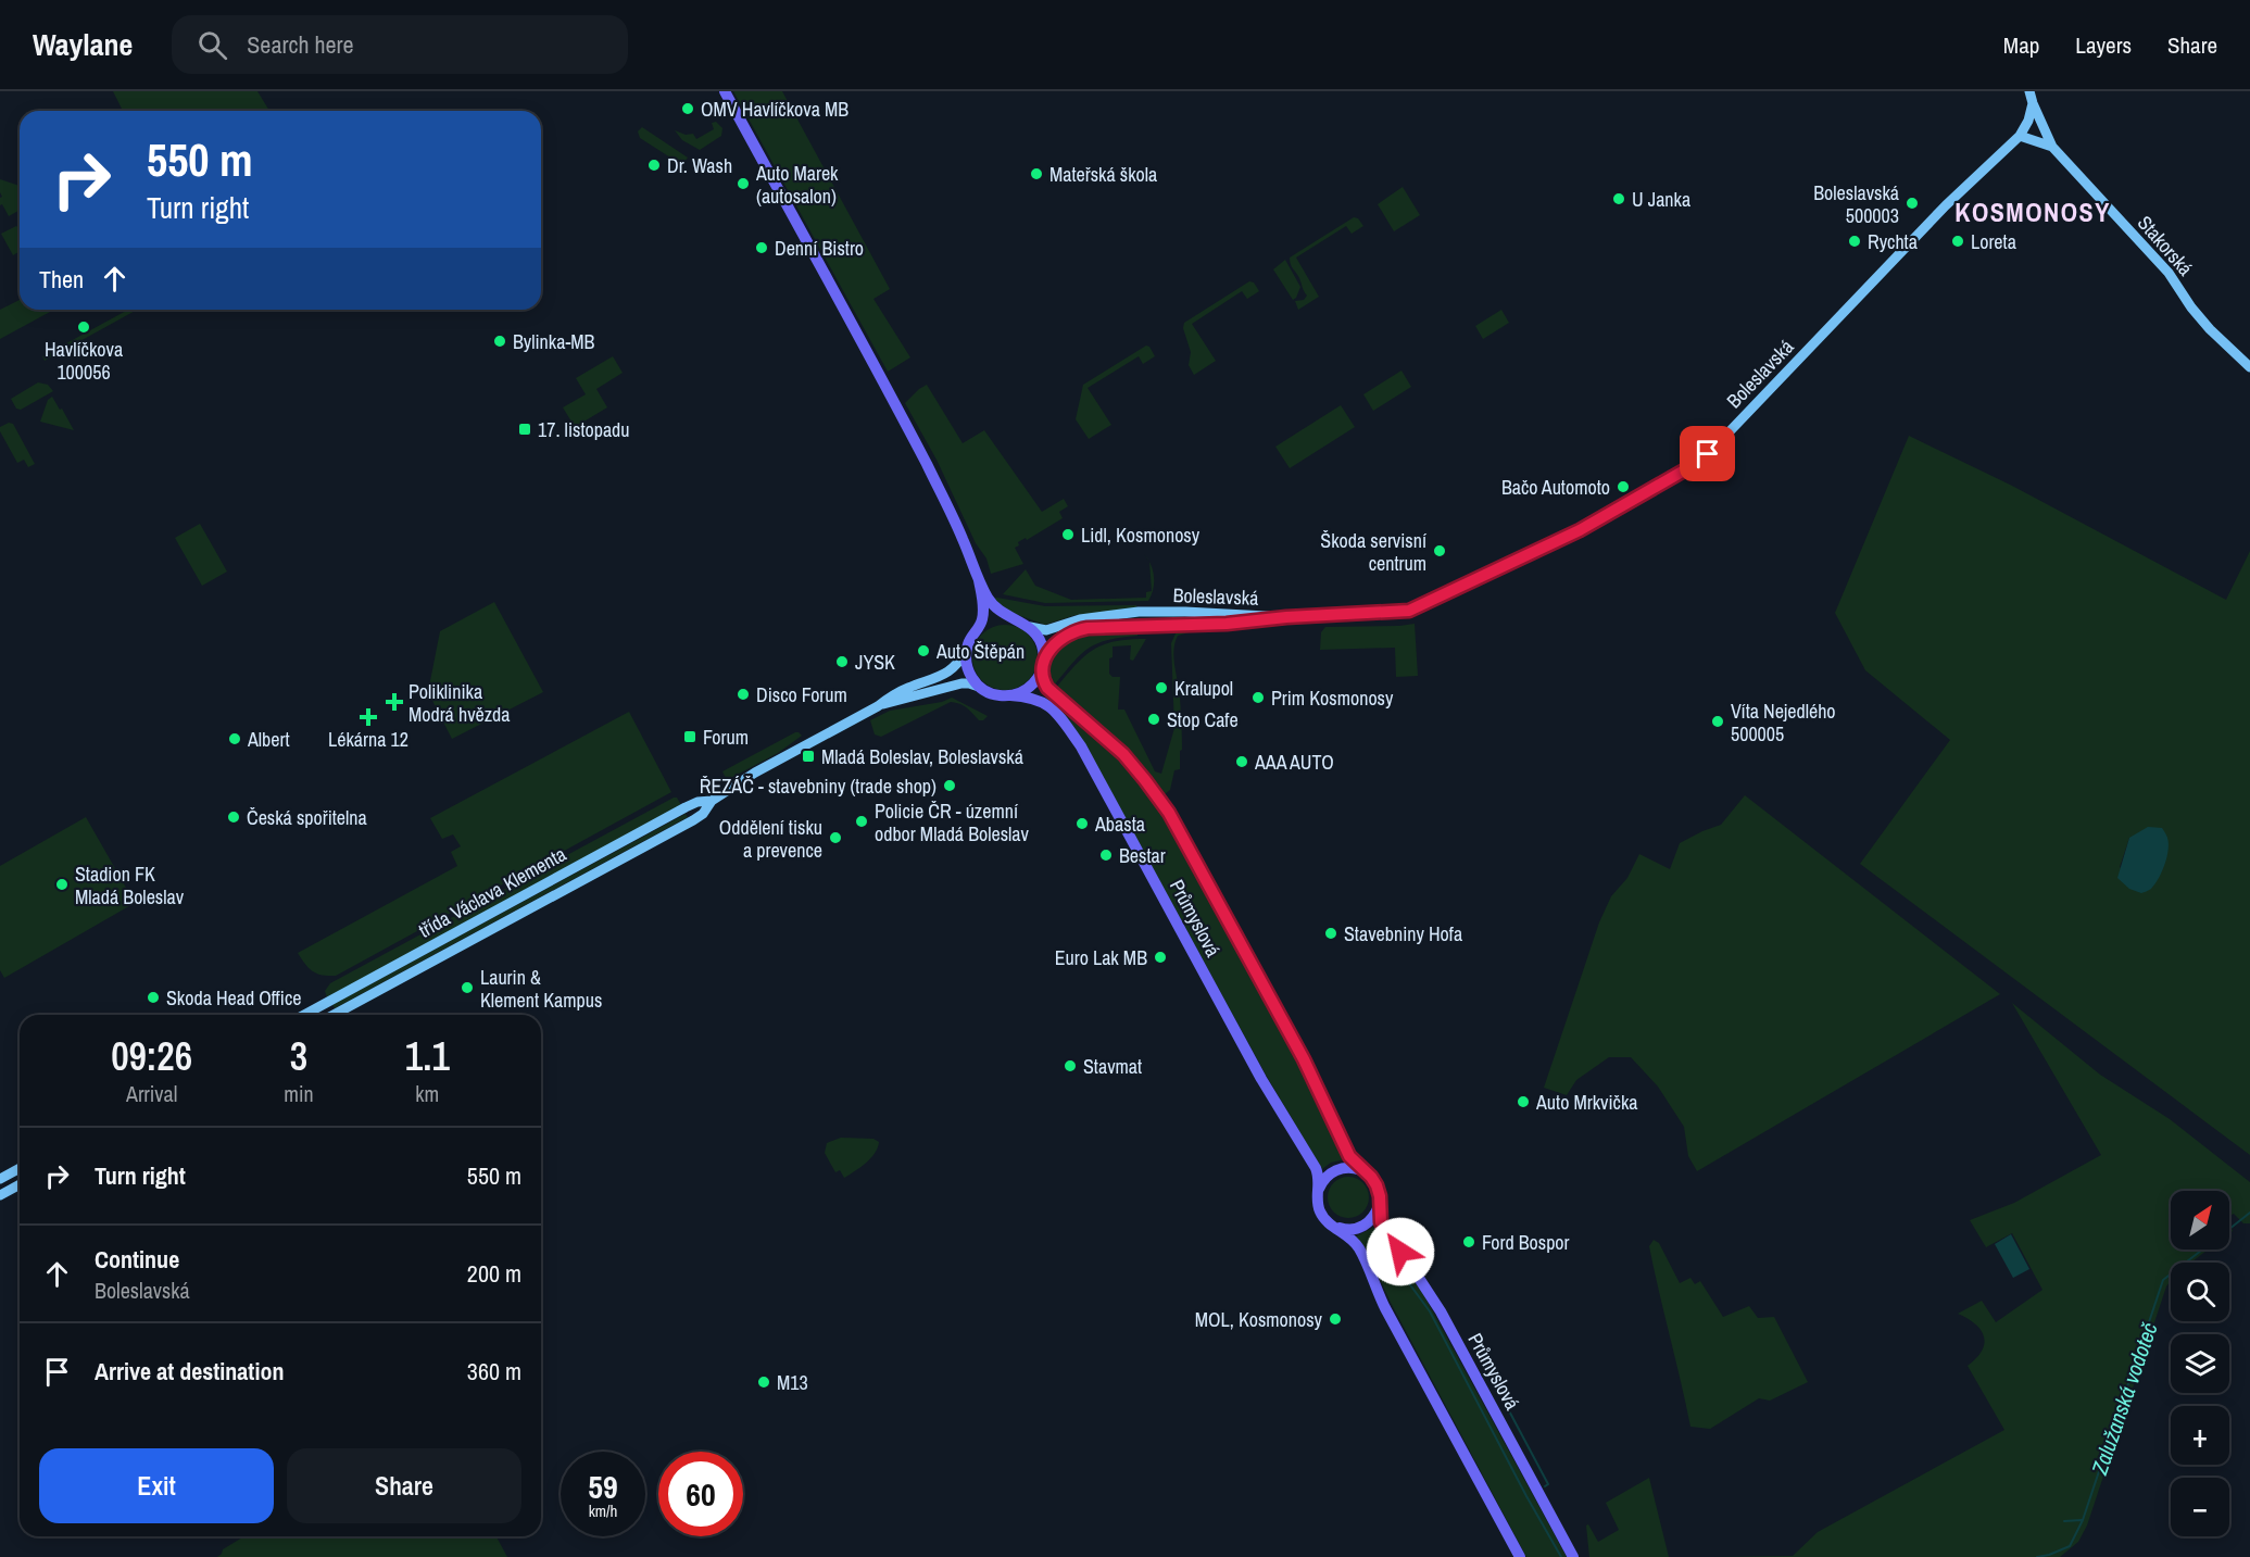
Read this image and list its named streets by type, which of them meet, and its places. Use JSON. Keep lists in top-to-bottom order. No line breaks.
{"streets":{"main road":["Průmyslová"],"street":["Stakorská","Boleslavská","třída Václava Klementa"]},"crossings":[["Boleslavská","třída Václava Klementa"],["Boleslavská","Průmyslová"],["třída Václava Klementa","Průmyslová"]],"districts":["KOSMONOSY"],"water":["Zalužanská vodoteč"],"places":{"other":["OMV Havlíčkova MB","Dr. Wash","Mateřská škola","Auto Marek (autosalon)","U Janka","Boleslavská 500003","Rychta","Loreta","Denní Bistro","Havlíčkova 100056","Bylinka-MB","Bačo Automoto","Lidl, Kosmonosy","Škoda servisní centrum","Auto Štěpán","JYSK","Kralupol","Disco Forum","Prim Kosmonosy","Stop Cafe","Víta Nejedlého 500005","Albert","AAA AUTO","ŘEZÁČ - stavebniny (trade shop)","Česká spořitelna","Policie ČR - územní odbor Mladá Boleslav","Abasta","Oddělení tisku a prevence","Bestar","Stadion FK Mladá Boleslav","Stavebniny Hofa","Euro Lak MB","Laurin & Klement Kampus","Skoda Head Office","Stavmat","Auto Mrkvička","Ford Bospor","MOL, Kosmonosy","M13"],"transit":["17. listopadu","Forum","Mladá Boleslav, Boleslavská"],"health":["Poliklinika Modrá hvězda","Lékárna 12"]},"north":"top right","page":{"header":"Waylane","search":"Search here","nav":["Map","Layers","Share"],"turn":["550 m","Turn right"],"then":"Then","eta":["09:26","Arrival","3","min","1.1","km"],"list":[{"name":"Turn right","value":"550 m"},{"name":"Continue","note":"Boleslavská","value":"200 m"},{"name":"Arrive at destination","value":"360 m"}],"map_buttons":["+","−"],"buttons":["Exit","Share"],"speed":"59 km/h","limit":"60"}}
